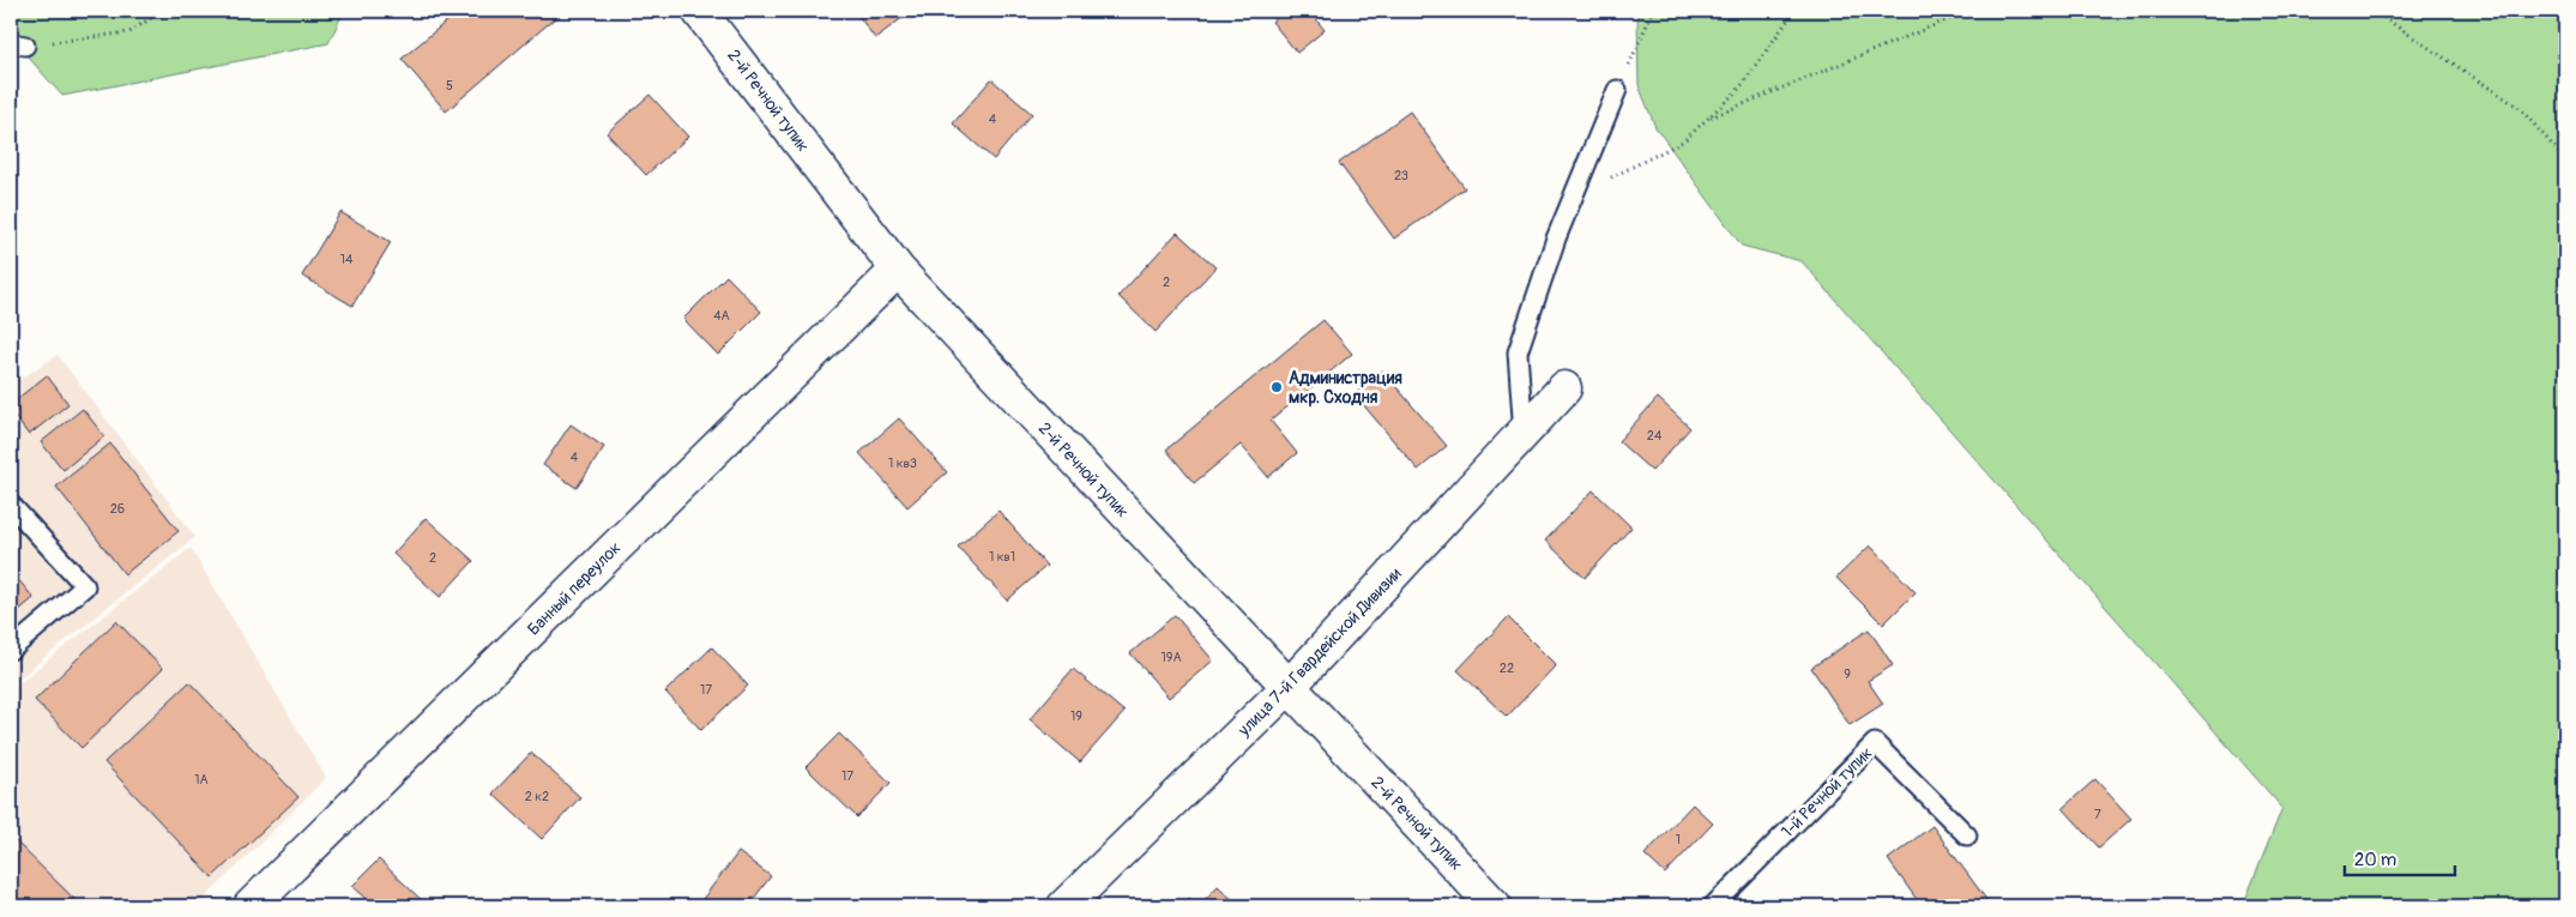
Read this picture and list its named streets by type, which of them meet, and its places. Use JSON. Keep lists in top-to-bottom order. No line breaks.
{"streets":{"street":["2-й Речной тупик","Банный переулок","улица 7-й Гвардейской Дивизии"],"lane":["1-й Речной тупик"]},"crossings":[["2-й Речной тупик","Банный переулок"],["2-й Речной тупик","улица 7-й Гвардейской Дивизии"]],"places":["Администрация мкр. Сходня"],"house_numbers":["5","4","23","14","2","4А","24","4","1 кв3","26","1 кв1","2","19А","22","9","17","19","17","1А","2 к2","7","1"],"scale_bar":"20 m"}
